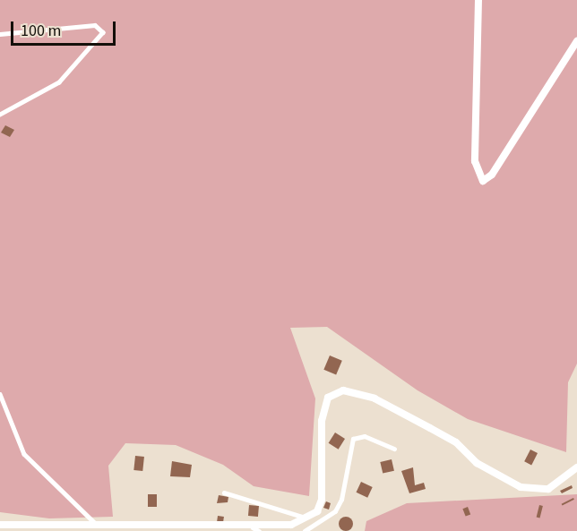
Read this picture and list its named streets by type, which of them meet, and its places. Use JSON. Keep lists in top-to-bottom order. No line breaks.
{"scale_bar":"100 m"}
